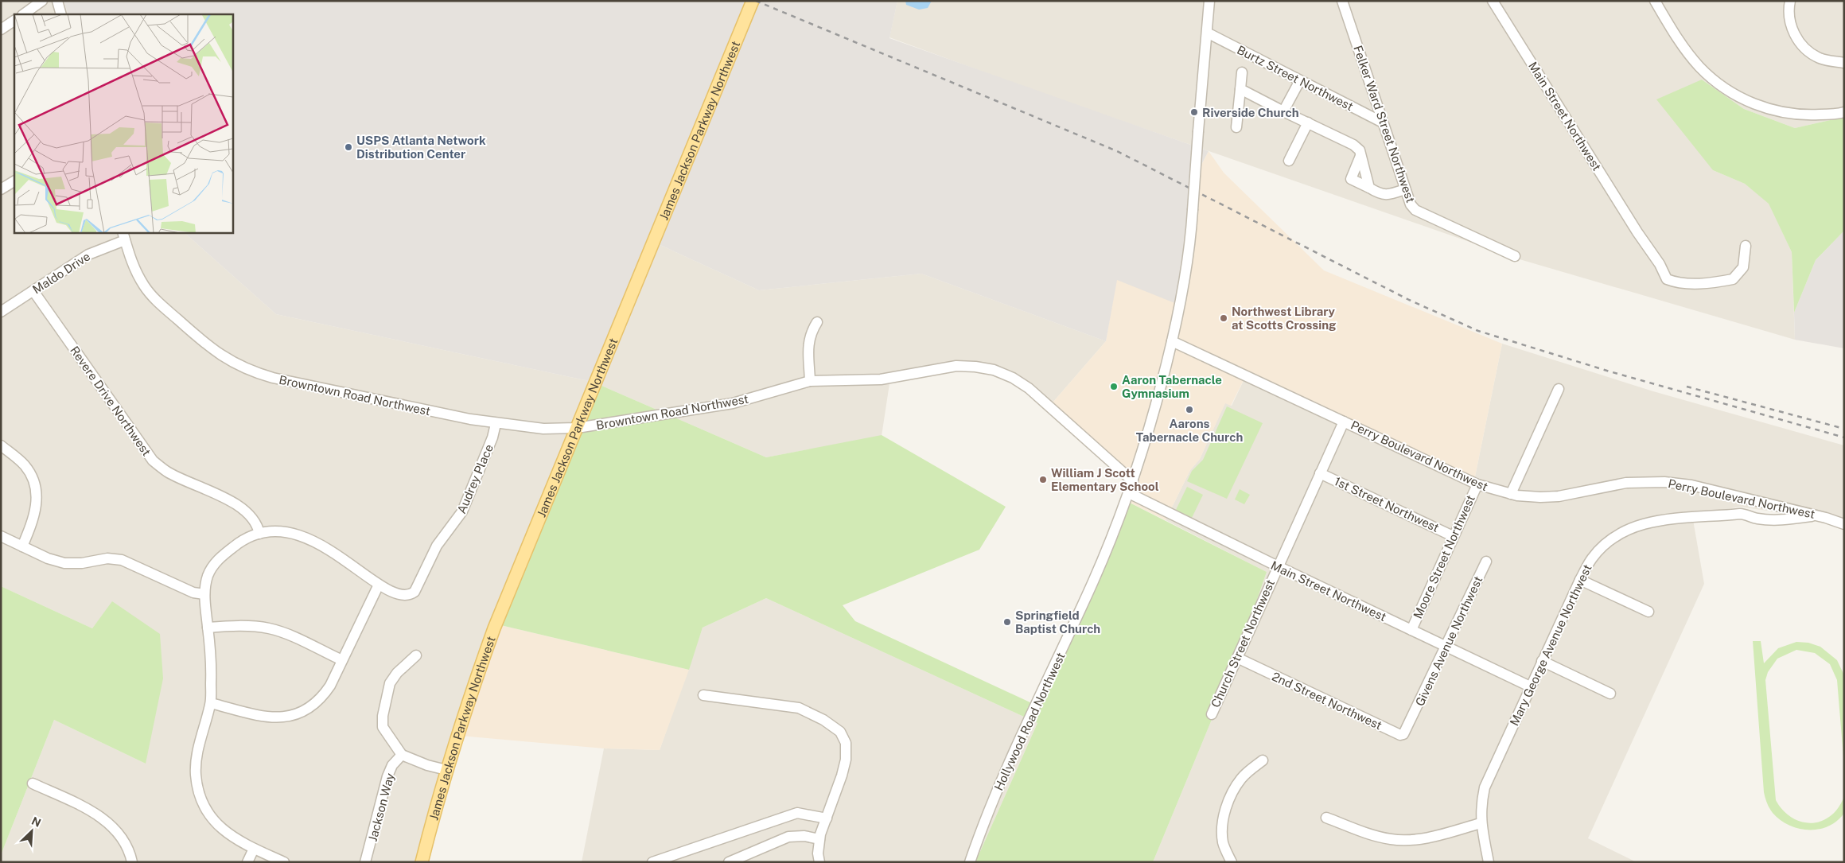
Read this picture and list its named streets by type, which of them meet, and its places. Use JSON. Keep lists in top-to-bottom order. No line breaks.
{"streets":{"main road":["James Jackson Parkway Northwest"],"street":["Burtz Street Northwest","Main Street Northwest","Felker Ward Street Northwest","Maldo Drive","Browntown Road Northwest","Revere Drive Northwest","Perry Boulevard Northwest","Audrey Place","1st Street Northwest","Moore Street Northwest","Givens Avenue Northwest","Church Street Northwest","Mary George Avenue Northwest","2nd Street Northwest","Hollywood Road Northwest","Jackson Way"]},"crossings":[["Burtz Street Northwest","Felker Ward Street Northwest"],["Burtz Street Northwest","Hollywood Road Northwest"],["Main Street Northwest","Moore Street Northwest"],["Main Street Northwest","Givens Avenue Northwest"],["Main Street Northwest","Church Street Northwest"],["Main Street Northwest","Mary George Avenue Northwest"],["Main Street Northwest","Hollywood Road Northwest"],["James Jackson Parkway Northwest","Browntown Road Northwest"],["Maldo Drive","Browntown Road Northwest"],["Maldo Drive","Revere Drive Northwest"],["Browntown Road Northwest","Audrey Place"],["Browntown Road Northwest","Hollywood Road Northwest"],["Perry Boulevard Northwest","Moore Street Northwest"],["Perry Boulevard Northwest","Church Street Northwest"],["Perry Boulevard Northwest","Mary George Avenue Northwest"],["Perry Boulevard Northwest","Hollywood Road Northwest"],["1st Street Northwest","Moore Street Northwest"],["1st Street Northwest","Church Street Northwest"],["Givens Avenue Northwest","2nd Street Northwest"],["Church Street Northwest","2nd Street Northwest"]],"places":["Riverside Church","USPS Atlanta Network Distribution Center","Northwest Library at Scotts Crossing","Aaron Tabernacle Gymnasium","Aarons Tabernacle Church","William J Scott Elementary School","Springfield Baptist Church"],"north":"top right"}
